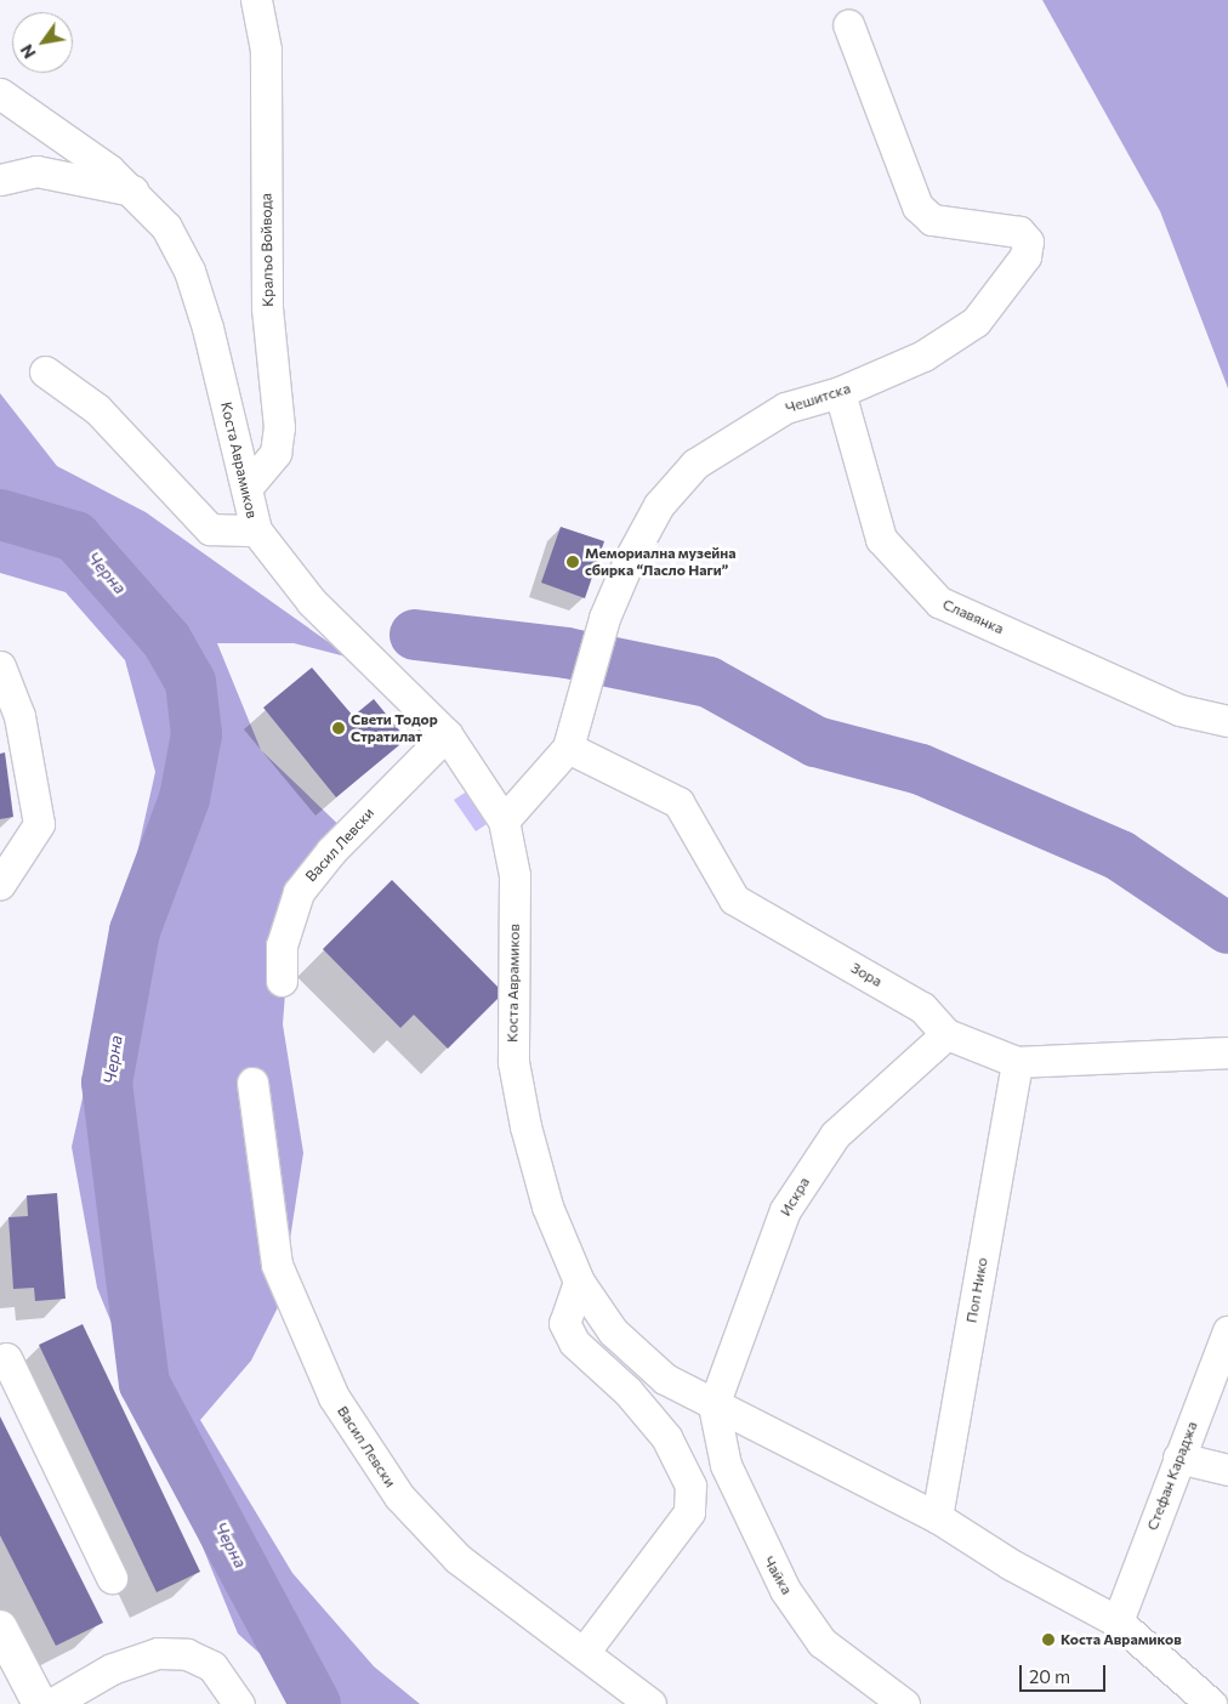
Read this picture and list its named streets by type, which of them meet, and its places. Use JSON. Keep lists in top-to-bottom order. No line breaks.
{"streets":{"street":["Кралъо Войвода","Чешитска","Коста Аврамиков","Славянка","Васил Левски","Зора","Искра","Поп Нико","Стефан Караджа","Чайка"]},"crossings":[["Кралъо Войвода","Коста Аврамиков"],["Чешитска","Коста Аврамиков"],["Чешитска","Славянка"],["Чешитска","Зора"],["Коста Аврамиков","Васил Левски"],["Коста Аврамиков","Искра"],["Коста Аврамиков","Поп Нико"],["Коста Аврамиков","Стефан Караджа"],["Коста Аврамиков","Чайка"],["Зора","Искра"],["Зора","Поп Нико"],["Искра","Чайка"]],"water":["Черна"],"places":["Мемориална музейна сбирка “Ласло Наги”","Свети Тодор Стратилат","Коста Аврамиков"],"scale_bar":"20 m","north":"bottom left"}
